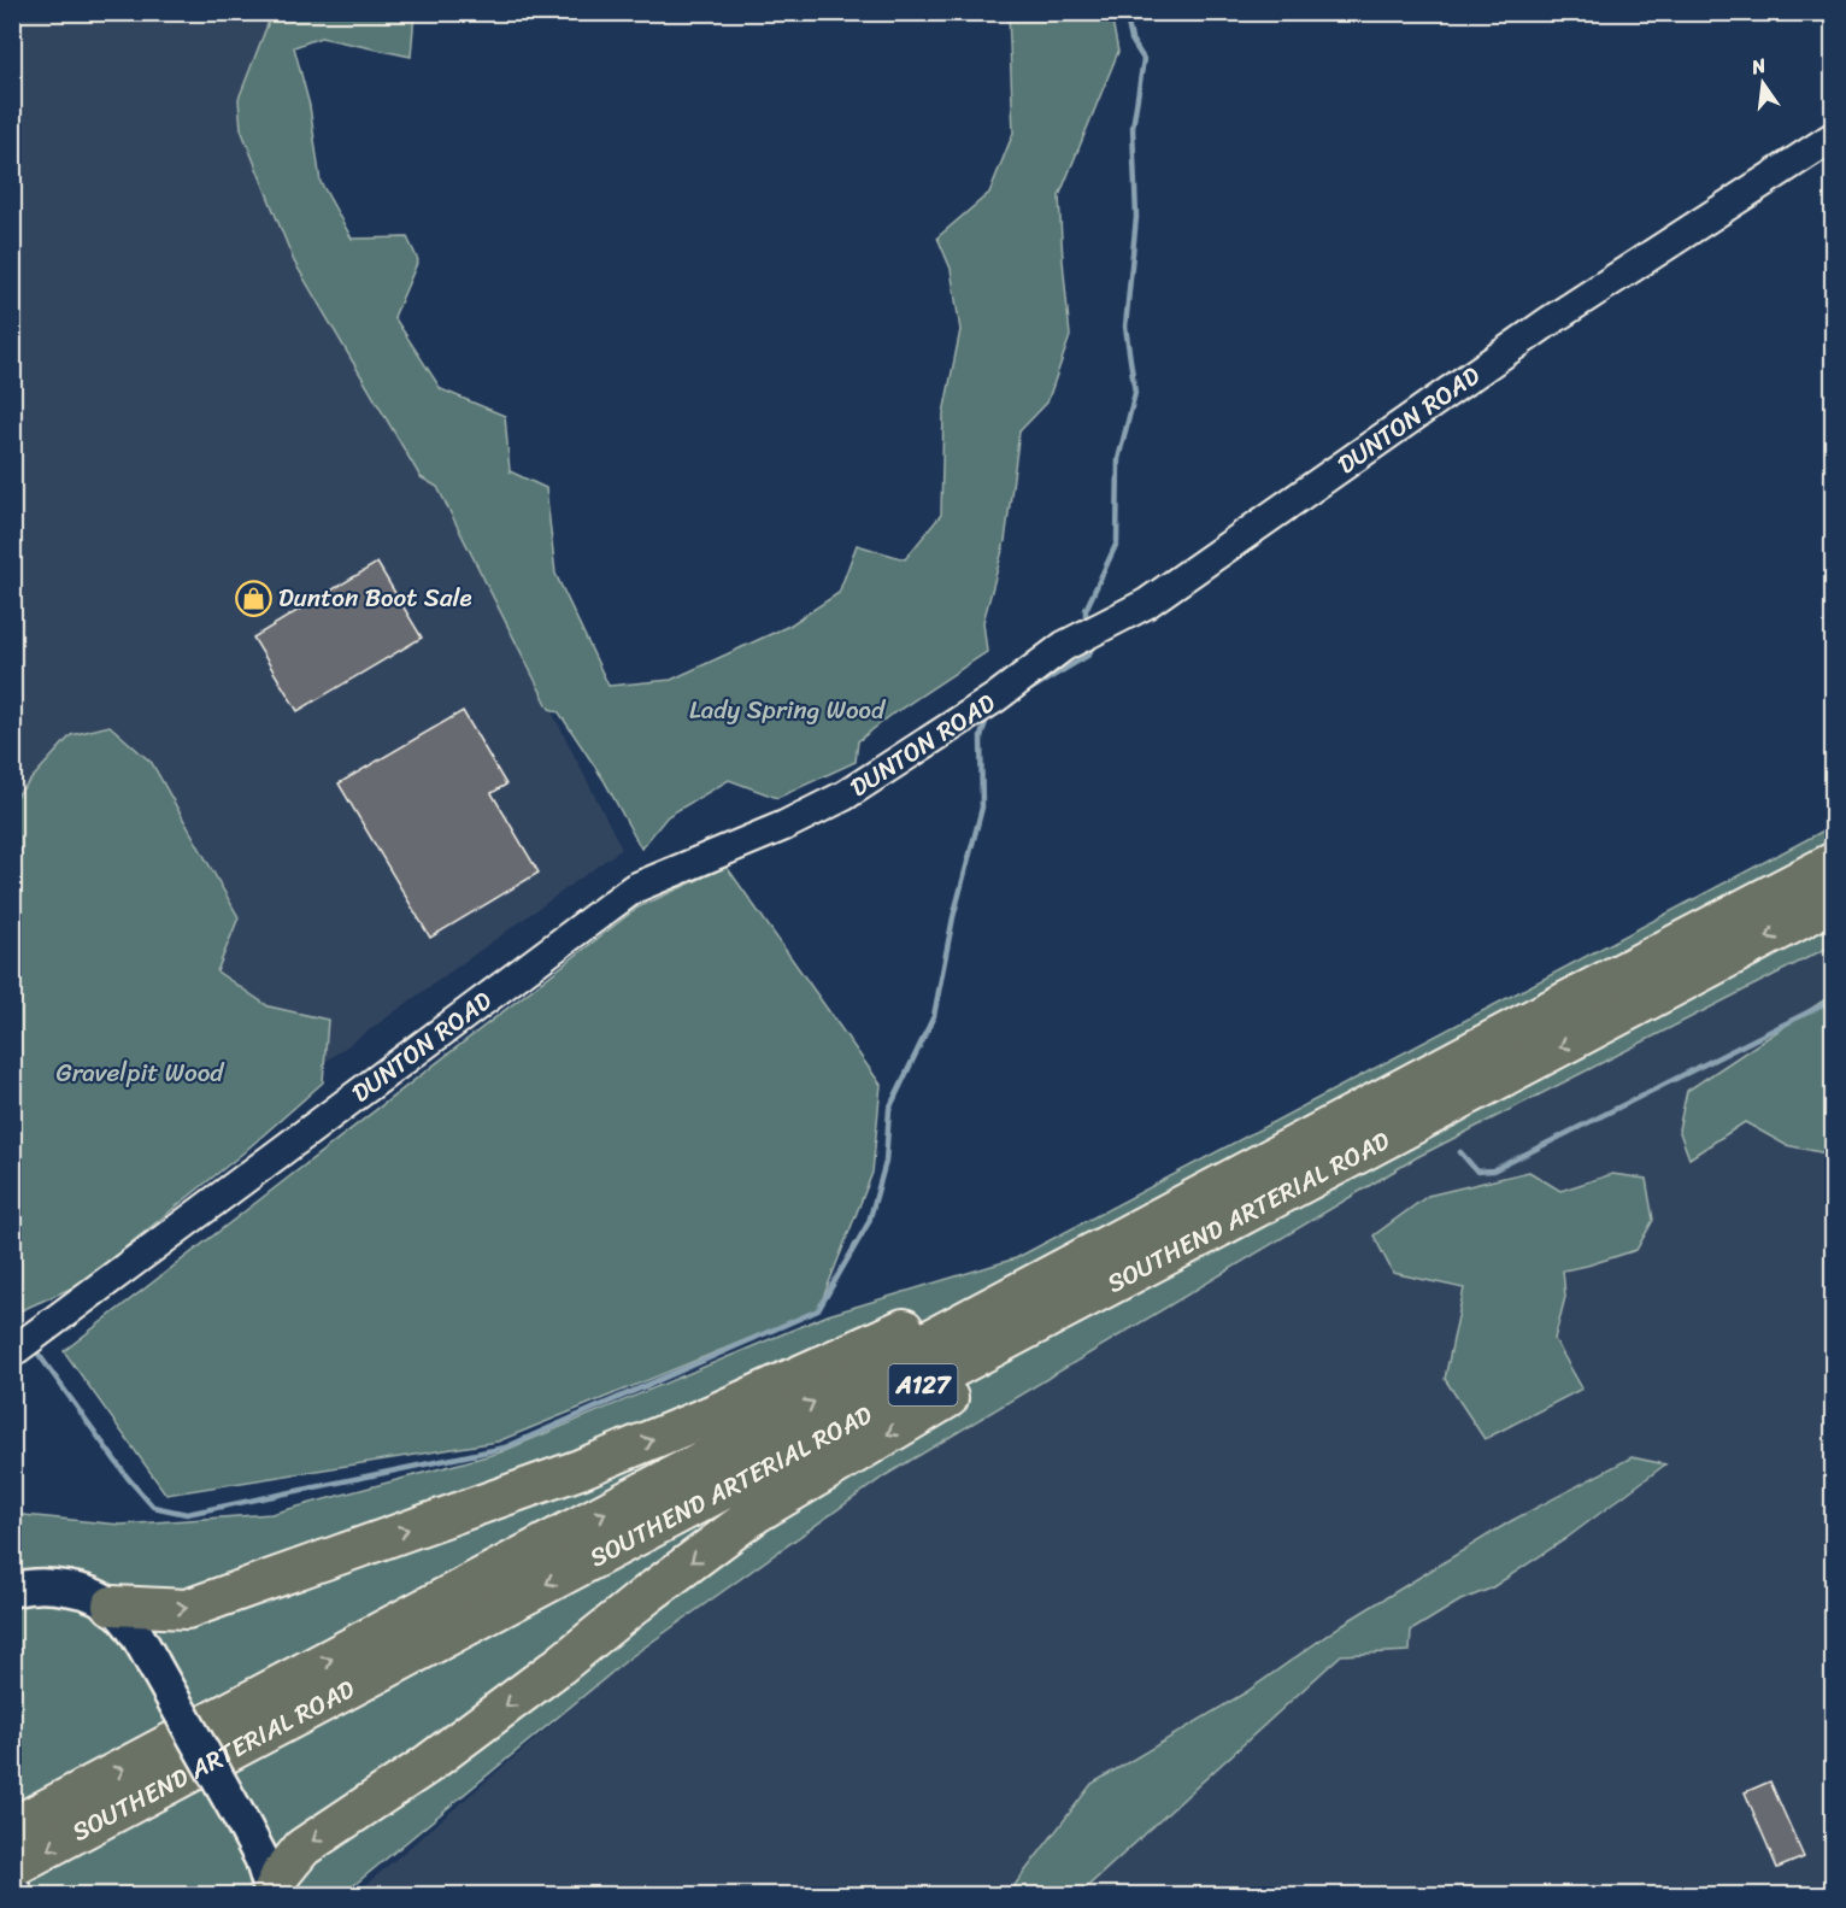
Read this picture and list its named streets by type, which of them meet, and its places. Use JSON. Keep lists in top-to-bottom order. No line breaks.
{"streets":{"highway":["SOUTHEND ARTERIAL ROAD","A127"],"street":["DUNTON ROAD"]},"parks":["Lady Spring Wood","Gravelpit Wood"],"places":{"shop":["Dunton Boot Sale"]},"north":"top"}
